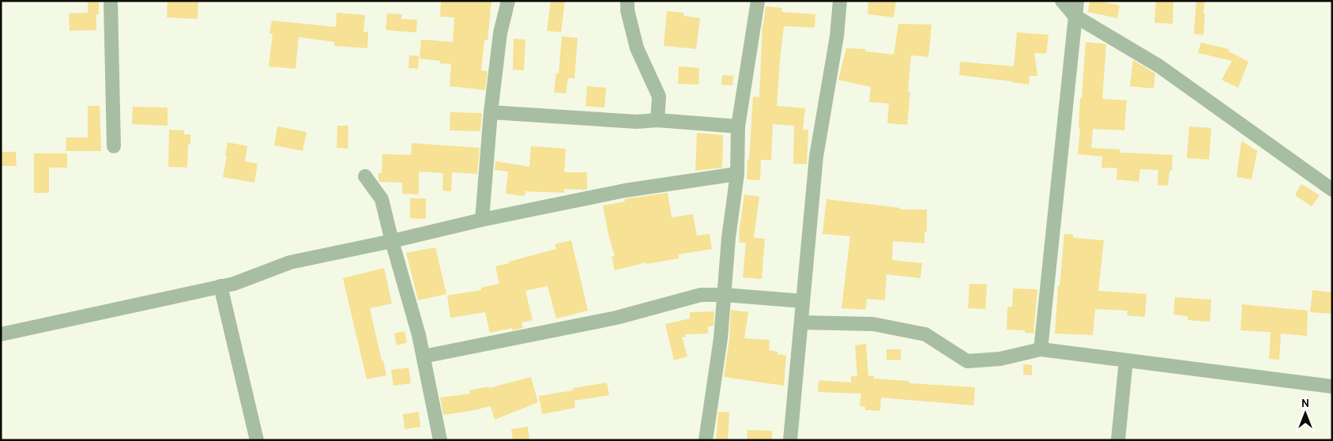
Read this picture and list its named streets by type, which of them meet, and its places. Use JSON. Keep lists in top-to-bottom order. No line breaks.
{"north":"top"}
